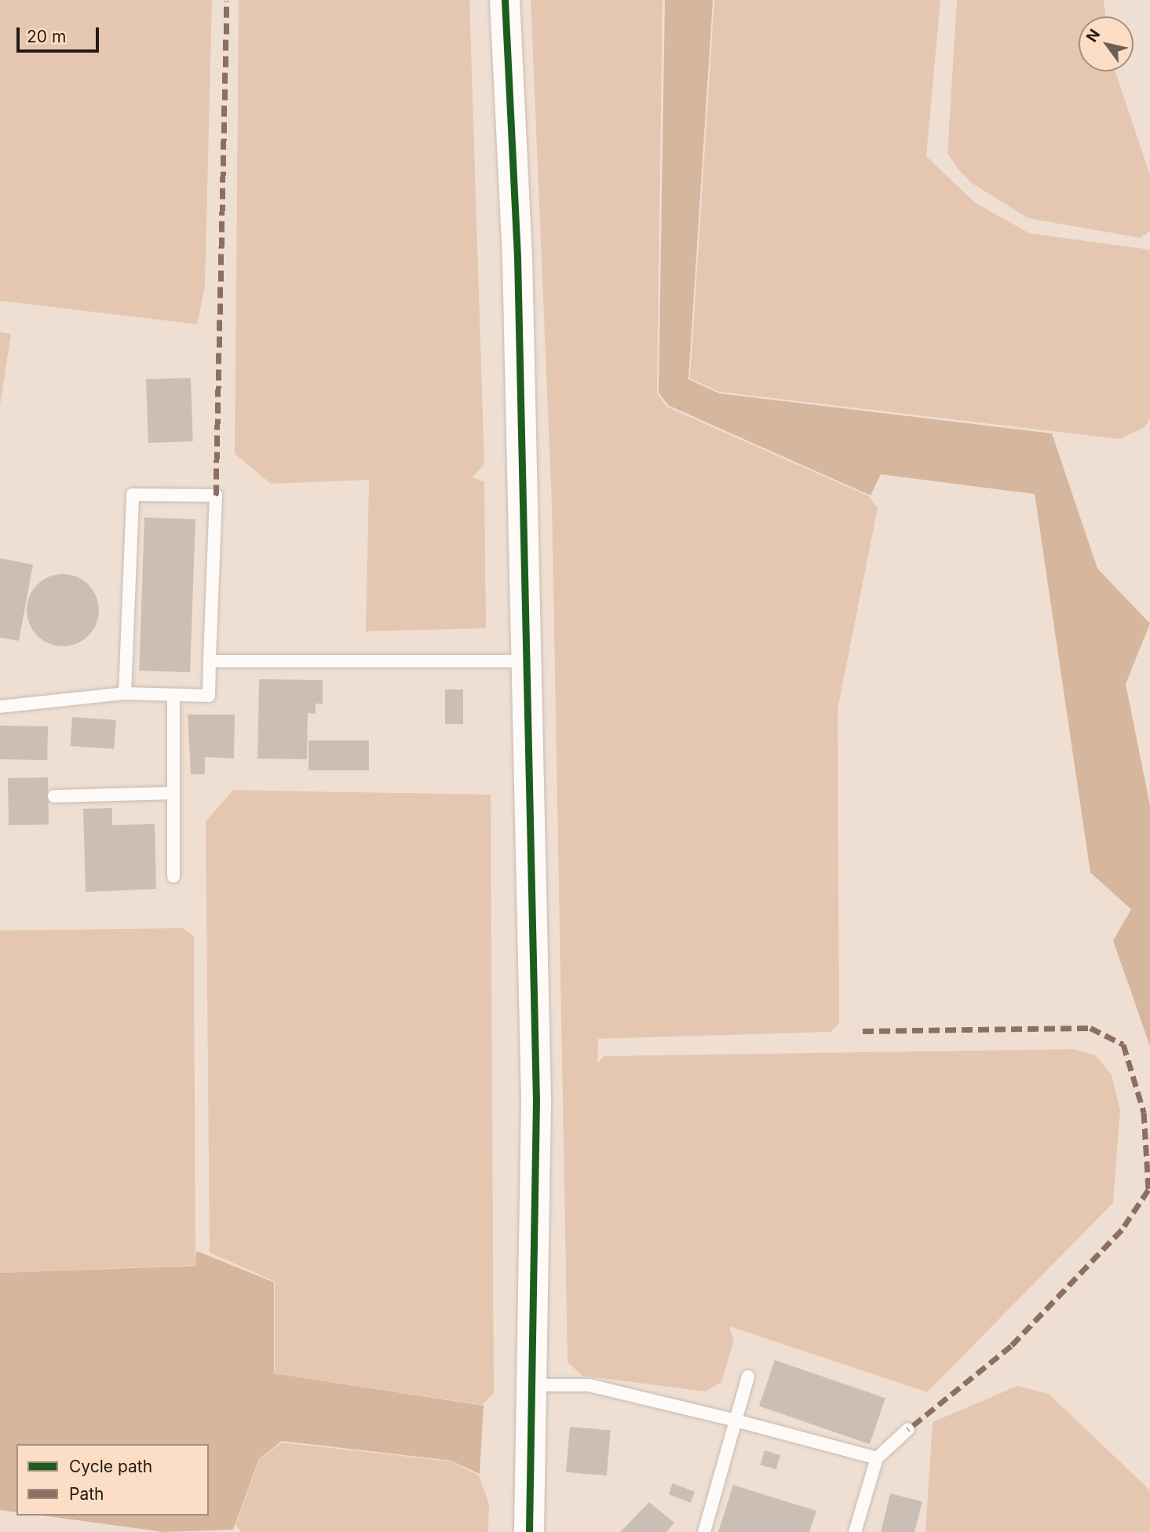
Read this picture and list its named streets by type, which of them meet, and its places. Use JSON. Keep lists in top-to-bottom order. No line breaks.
{"legend":["Cycle path","Path"],"scale_bar":"20 m","north":"top left"}
